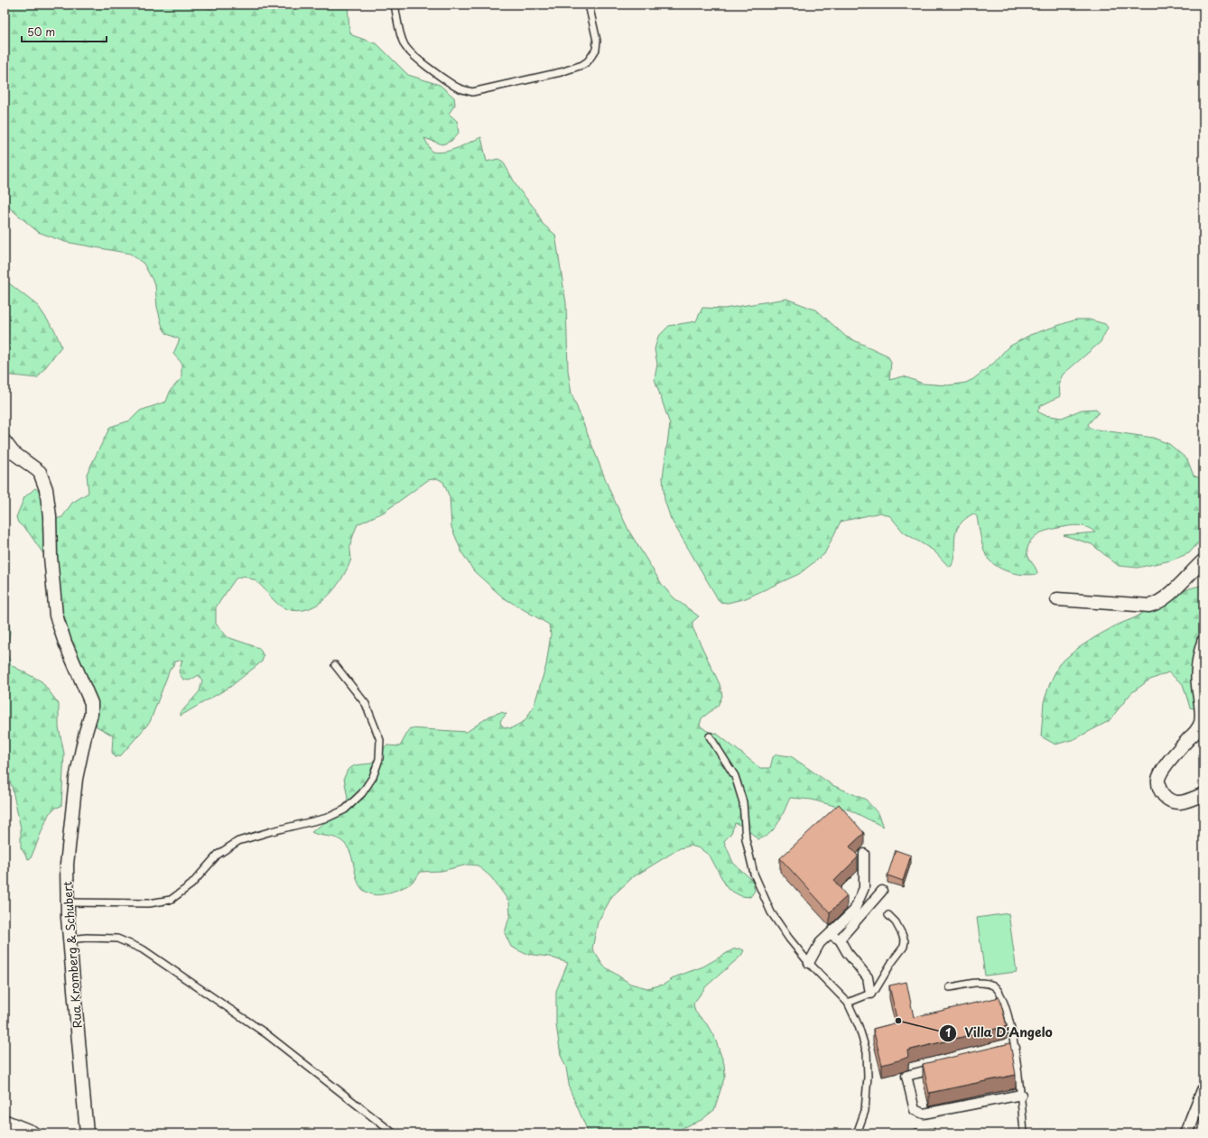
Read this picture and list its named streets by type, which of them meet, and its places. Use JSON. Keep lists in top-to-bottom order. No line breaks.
{"streets":{"street":["Rua Kromberg & Schubert"]},"places":["Villa D'Angelo"],"scale_bar":"50 m"}
